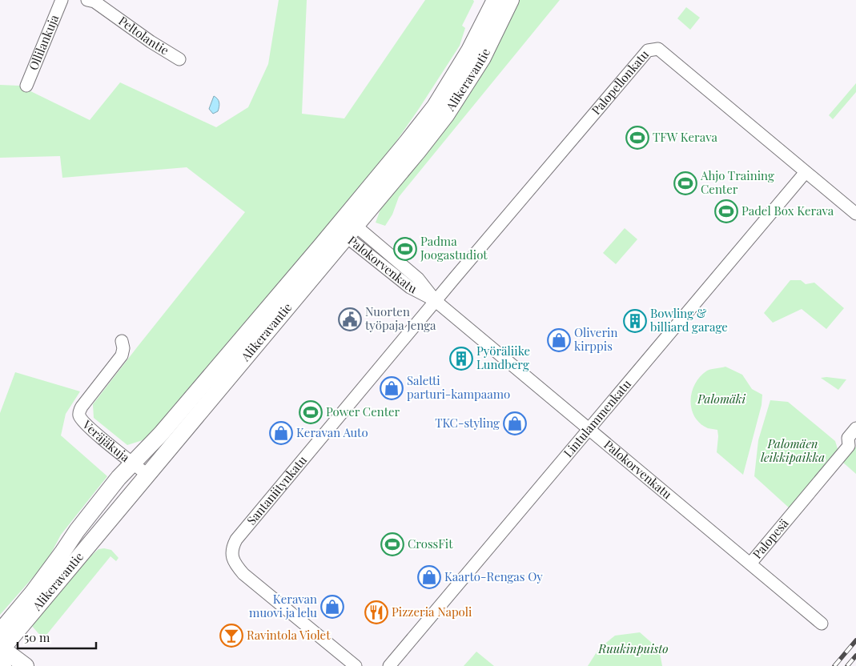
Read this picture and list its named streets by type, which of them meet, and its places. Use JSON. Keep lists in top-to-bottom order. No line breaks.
{"streets":{"main road":["Alikeravantie"],"street":["Peltolantie","Ollilankuja","Palopellonkatu","Palokorvenkatu","Lintulammenkatu","Veräjäkuja","Santaniitynkatu","Palopesä"]},"crossings":[["Alikeravantie","Palokorvenkatu"],["Alikeravantie","Veräjäkuja"],["Palopellonkatu","Palokorvenkatu"],["Palopellonkatu","Lintulammenkatu"],["Palopellonkatu","Santaniitynkatu"],["Palokorvenkatu","Lintulammenkatu"],["Palokorvenkatu","Santaniitynkatu"],["Palokorvenkatu","Palopesä"]],"parks":["Palomäki","Palomäen leikkipaikka","Ruukinpuisto"],"places":{"sports":["TFW Kerava","Ahjo Training Center","Padel Box Kerava","Padma Joogastudiot","Power Center","CrossFit"],"public building":["Nuorten työpaja Jenga"],"building":["Bowling & billiard garage","Pyöräliike Lundberg"],"shop":["Oliverin kirppis","Saletti parturi-kampaamo","TKC-styling","Keravan Auto","Kaarto-Rengas Oy","Keravan muovi ja lelu"],"restaurant":["Pizzeria Napoli"],"bar":["Ravintola Violet"]},"scale_bar":"50 m"}
